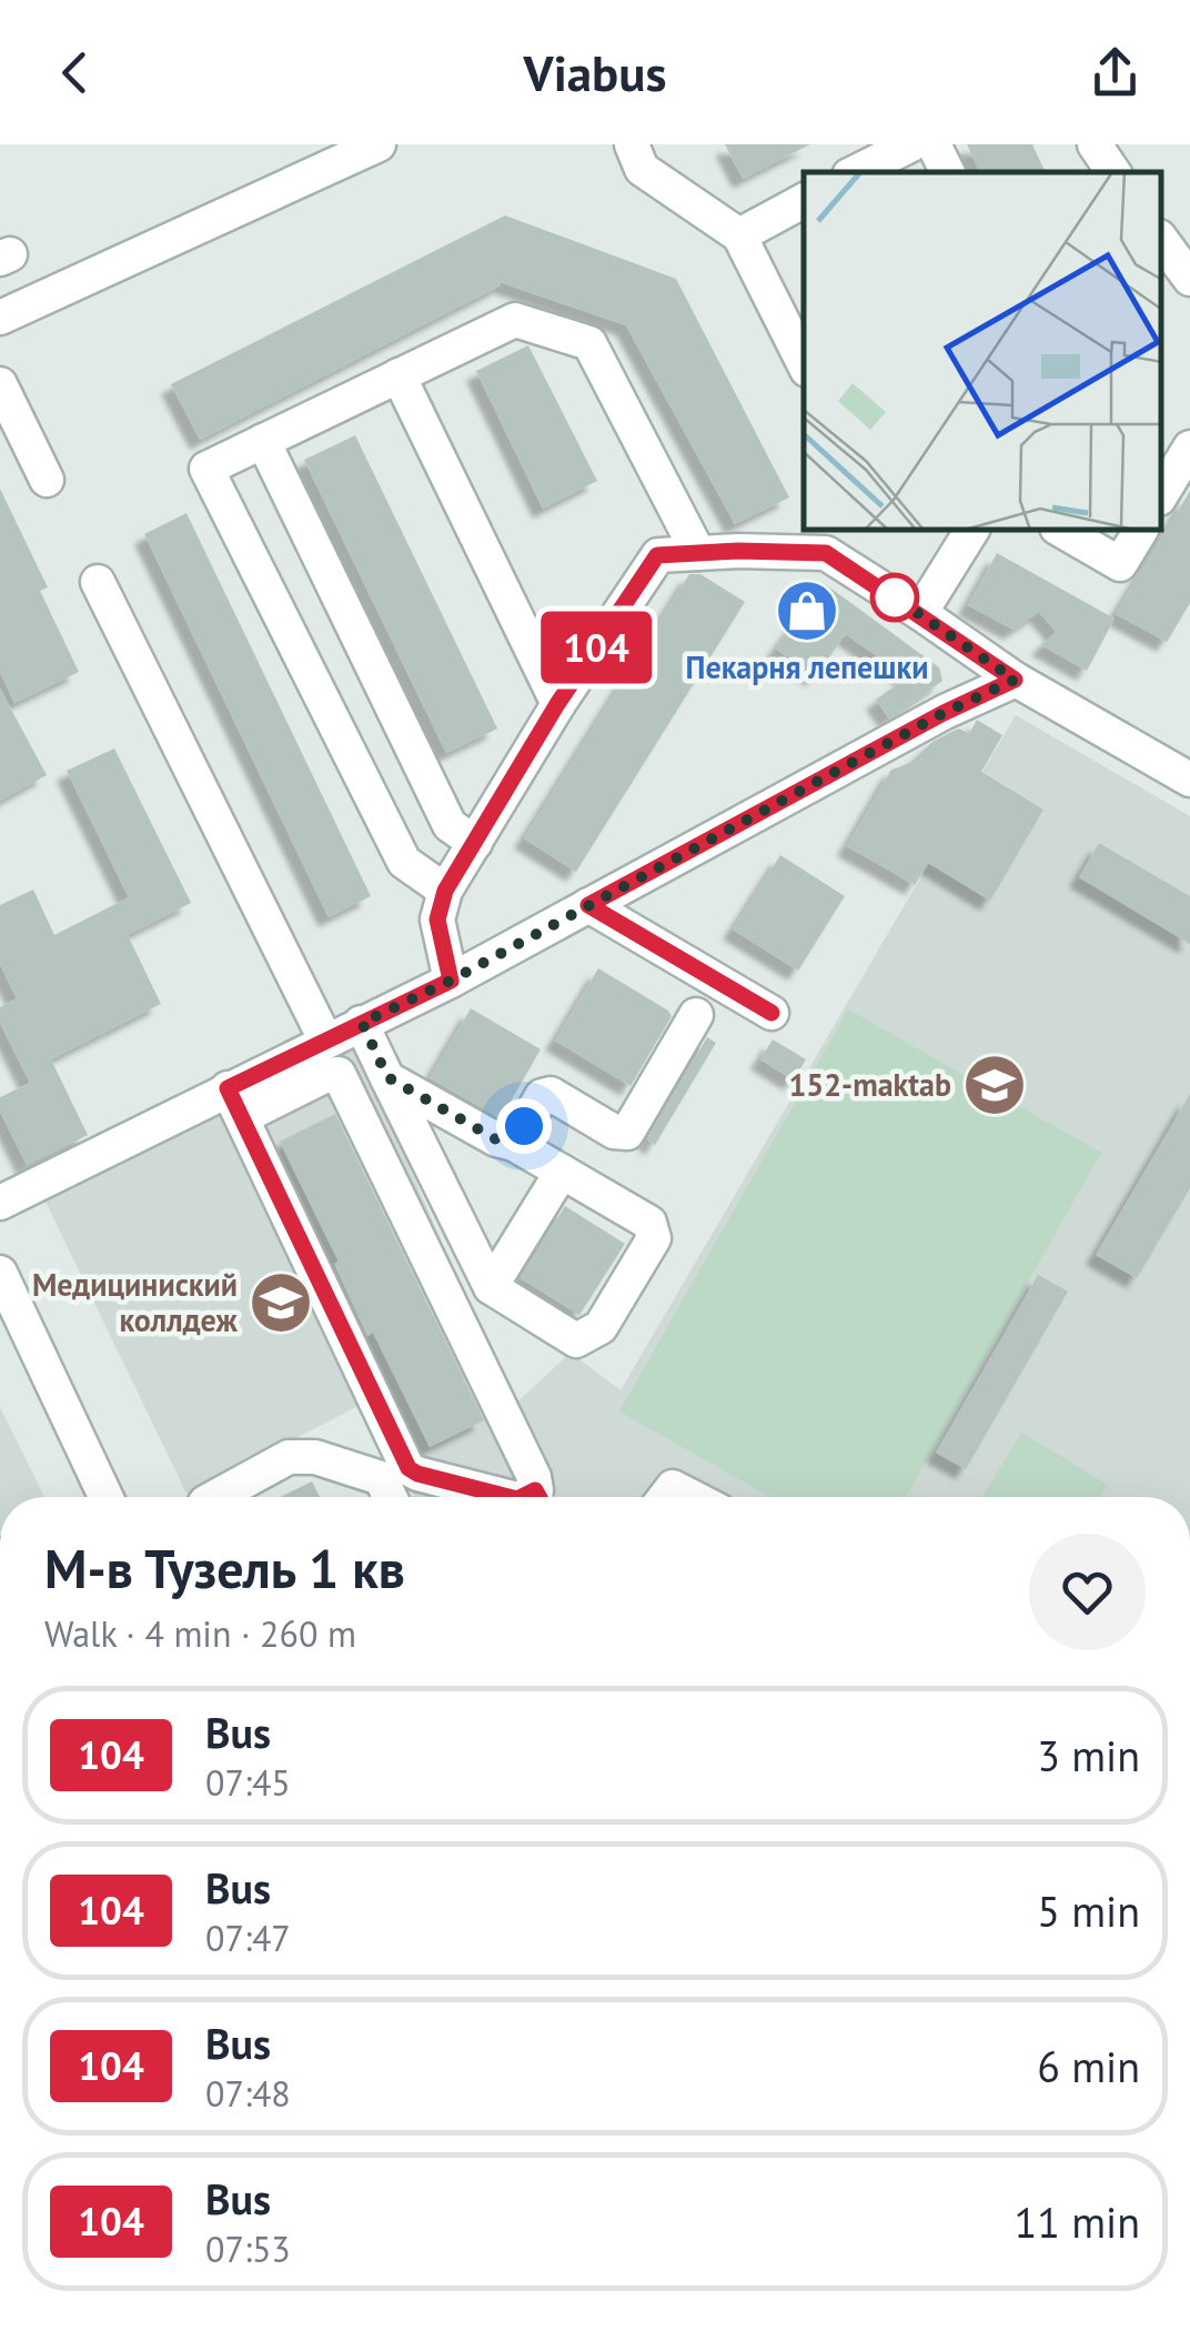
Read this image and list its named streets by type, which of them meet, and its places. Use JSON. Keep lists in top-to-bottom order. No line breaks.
{"places":{"shop":["Пекарня лепешки"],"school or university":["152-maktab","Медициниский коллдеж"]},"lines":["bus line 104"],"page":{"header":"Viabus","on_map":"104","heading":["М-в Тузель 1 кв","Walk · 4 min · 260 m"],"list":[{"mark":"104","name":"Bus","note":"07:45","value":"3 min"},{"mark":"104","name":"Bus","note":"07:47","value":"5 min"},{"mark":"104","name":"Bus","note":"07:48","value":"6 min"},{"mark":"104","name":"Bus","note":"07:53","value":"11 min"}]}}
